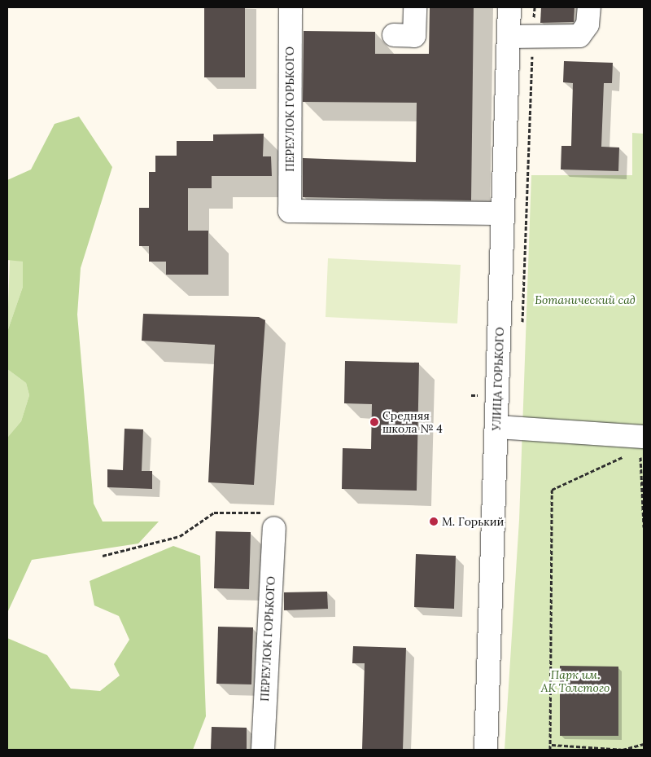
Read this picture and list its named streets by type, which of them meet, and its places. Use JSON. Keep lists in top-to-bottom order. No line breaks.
{"streets":{"street":["ПЕРЕУЛОК ГОРЬКОГО","УЛИЦА ГОРЬКОГО"]},"crossings":[["ПЕРЕУЛОК ГОРЬКОГО","УЛИЦА ГОРЬКОГО"]],"parks":["Ботанический сад","Парк им. АК Толстого"],"places":["Средняя школа № 4","М. Горький"]}
